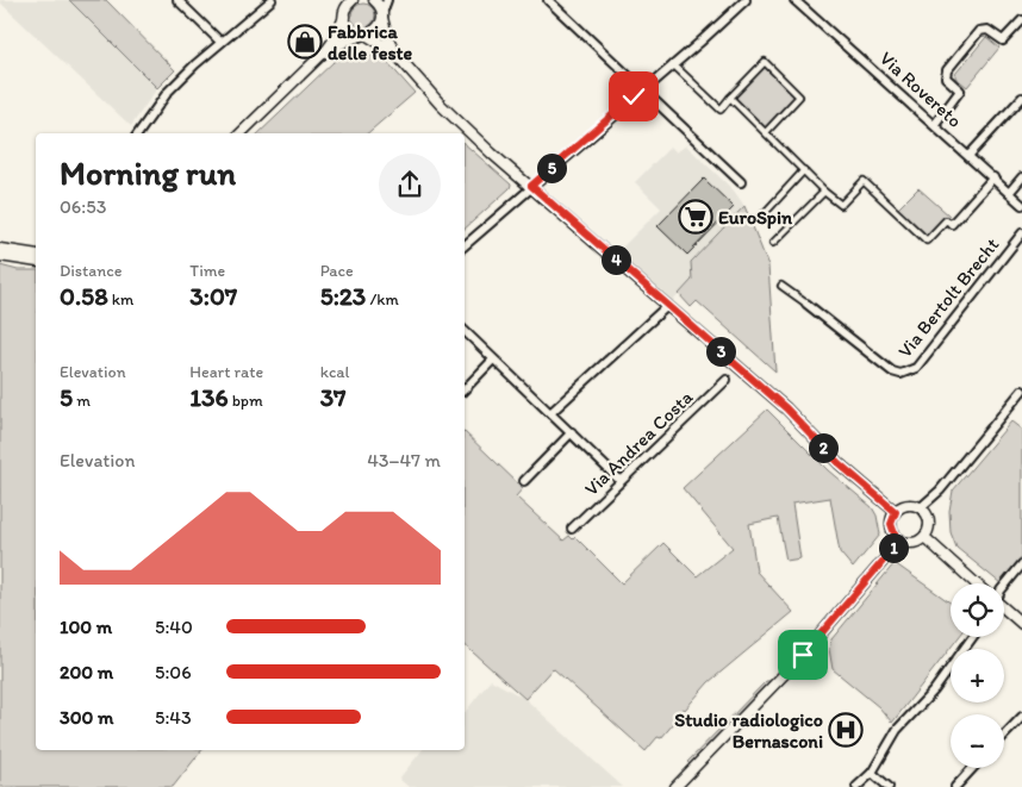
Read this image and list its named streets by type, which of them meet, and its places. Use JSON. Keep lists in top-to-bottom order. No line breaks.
{"streets":{"street":["Via Rovereto","Via Bertolt Brecht","Via Andrea Costa"]},"places":{"shop":["Fabbrica delle feste"],"supermarket":["EuroSpin"],"hospital":["Studio radiologico Bernasconi"]},"page":{"heading":["Morning run","06:53"],"pins":["5","4","3","2","1"],"stats":[["Distance","0.58 km"],["Time","3:07"],["Pace","5:23 /km"],["Elevation","5 m"],["Heart rate","136 bpm"],["kcal","37"]],"chart":["Elevation","43–47 m"],"map_buttons":["+","−"],"list":[{"name":"100 m","note":"5:40"},{"name":"200 m","note":"5:06"},{"name":"300 m","note":"5:43"}]}}
